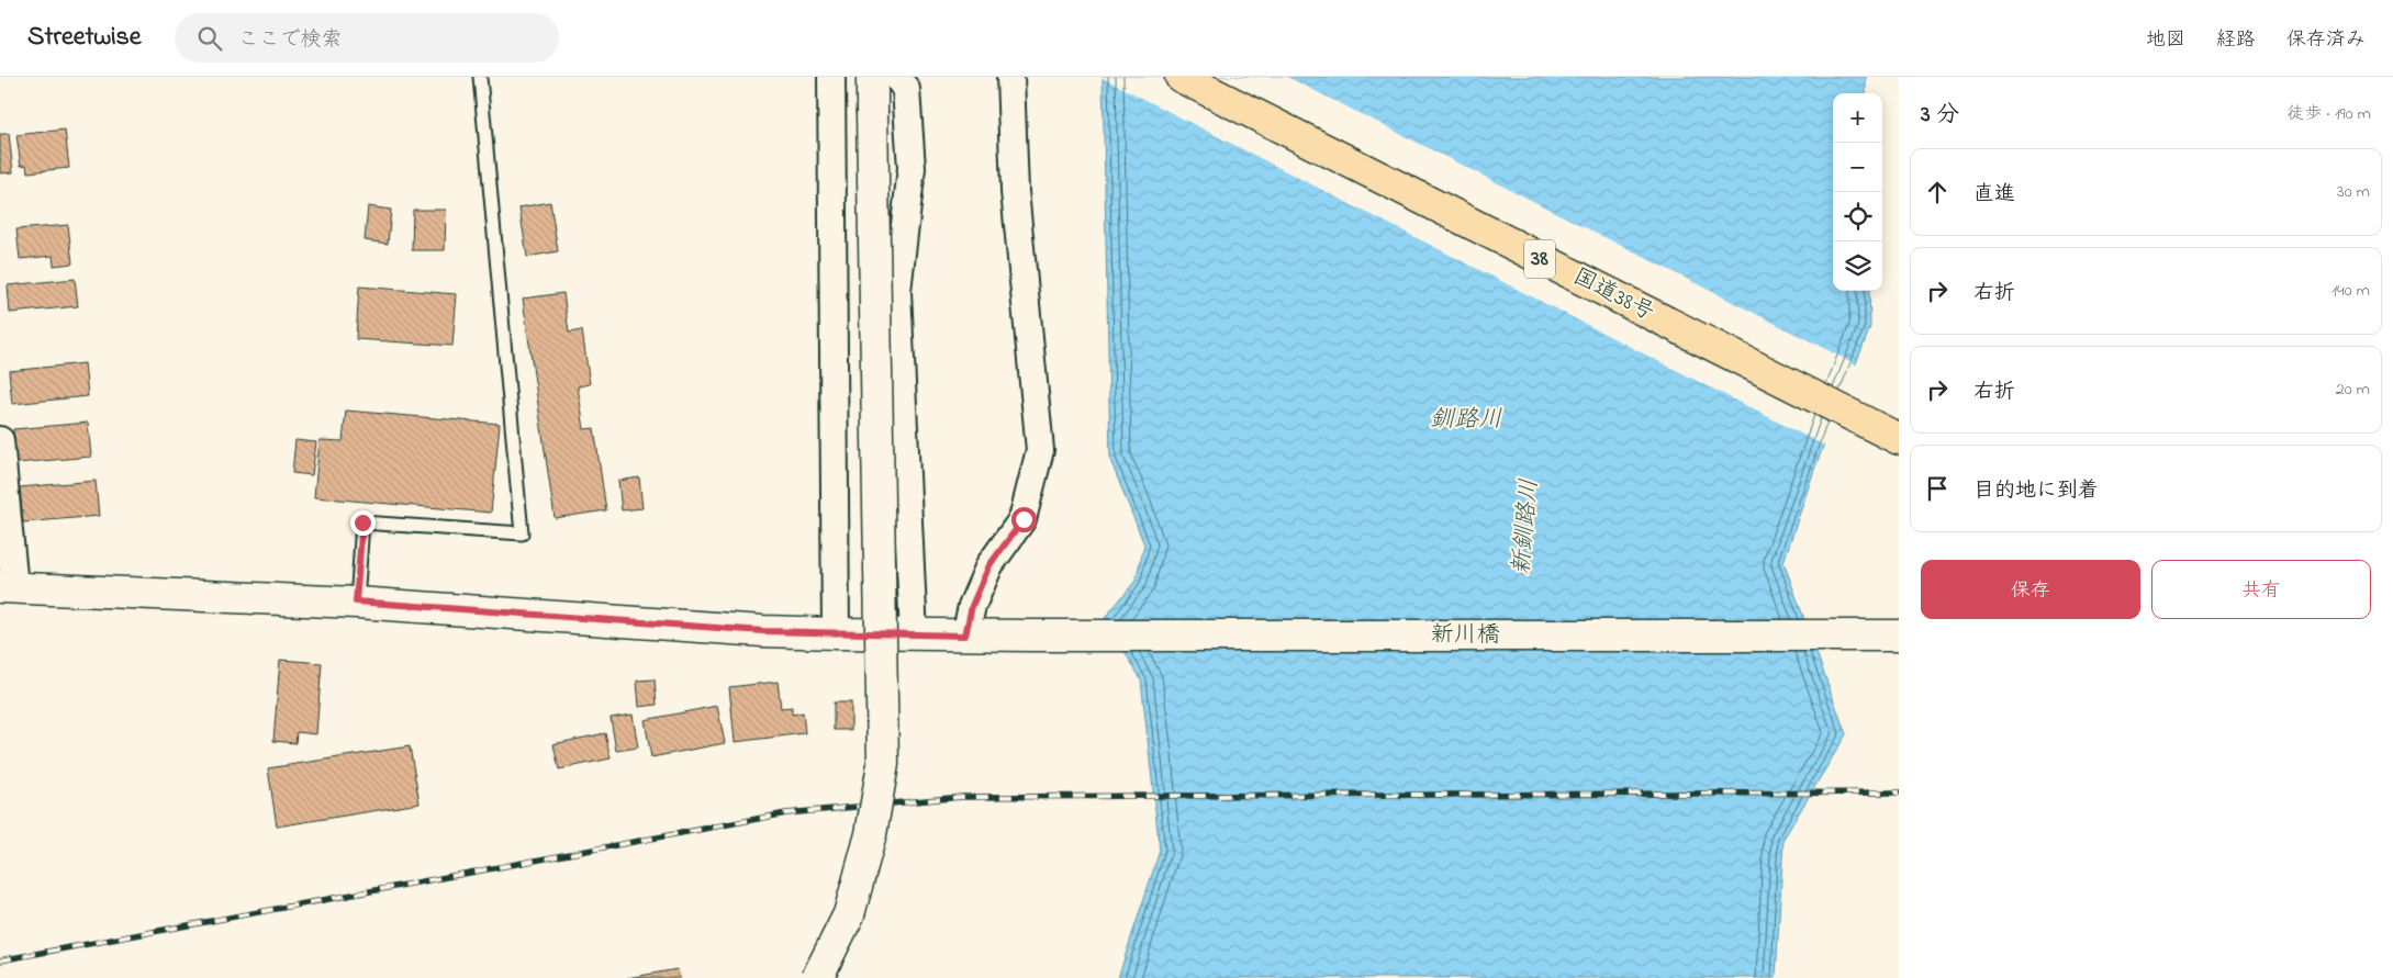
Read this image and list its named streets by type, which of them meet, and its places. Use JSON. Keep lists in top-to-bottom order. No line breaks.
{"streets":{"highway":["38","国道38号"],"street":["新川橋"]},"water":["釧路川","新釧路川"],"page":{"header":"Streetwise","search":"ここで検索","nav":["地図","経路","保存済み"],"heading":["3 分","徒歩 · 190 m"],"map_buttons":["+","−"],"list":[["直進","30 m"],["右折","140 m"],["右折","20 m"],"目的地に到着"],"buttons":["保存","共有"]}}
